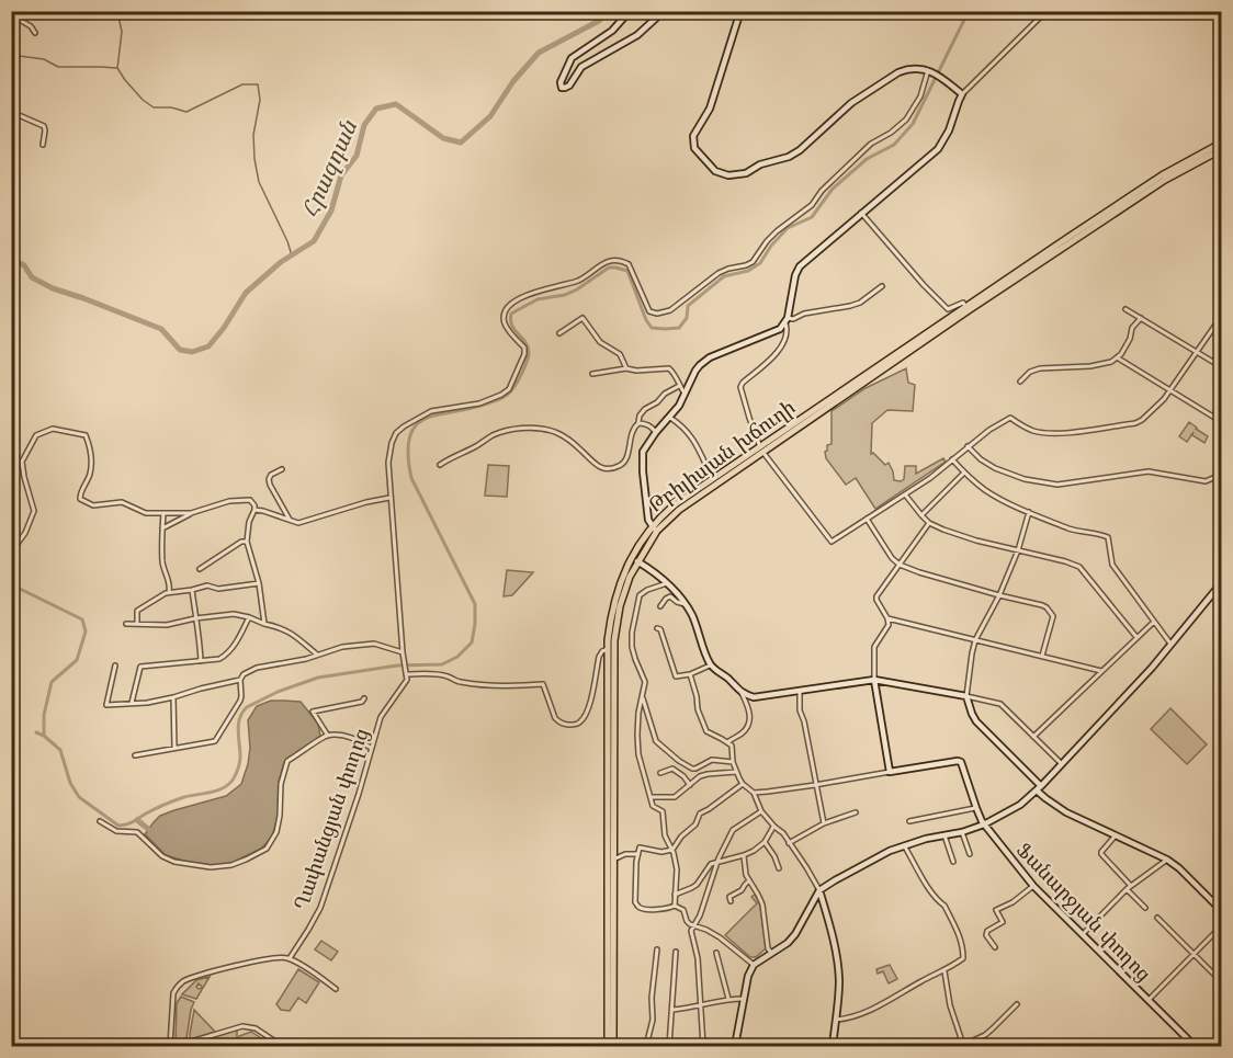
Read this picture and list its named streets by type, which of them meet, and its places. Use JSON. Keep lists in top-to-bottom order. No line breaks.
{"streets":{"main road":["Թբիլիսյան խճուղի"],"street":["Ղափանցյան փողոց","Ֆանարջյան փողոց"]},"water":["Հրազդան"]}
